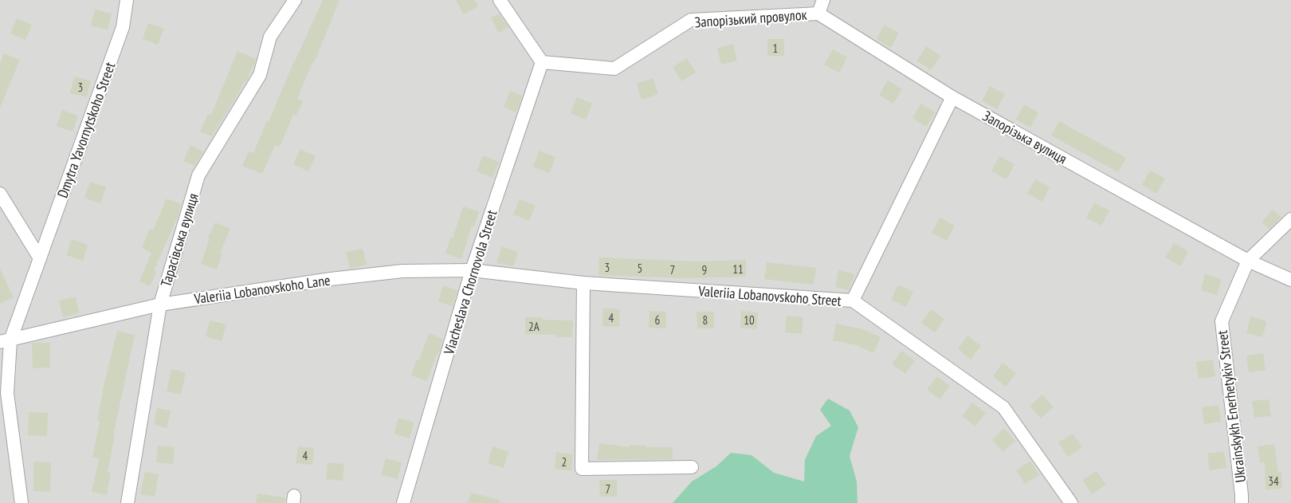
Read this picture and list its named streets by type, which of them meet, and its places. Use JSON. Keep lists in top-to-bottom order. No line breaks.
{"streets":{"street":["Запорізький провулок","Dmytra Yavornytskoho Street","Запорізька вулиця","Тарасівська вулиця","Viacheslava Chornovola Street","Valeriia Lobanovskoho Lane","Valeriia Lobanovskoho Street","Ukrainskykh Enerhetykiv Street"]},"crossings":[["Запорізький провулок","Запорізька вулиця"],["Запорізький провулок","Viacheslava Chornovola Street"],["Запорізька вулиця","Ukrainskykh Enerhetykiv Street"],["Тарасівська вулиця","Valeriia Lobanovskoho Lane"],["Viacheslava Chornovola Street","Valeriia Lobanovskoho Lane"],["Viacheslava Chornovola Street","Valeriia Lobanovskoho Street"],["Valeriia Lobanovskoho Lane","Valeriia Lobanovskoho Street"]],"house_numbers":["1","3","3","5","11","7","9","4","6","8","10","2А","4","2","34","7"]}
